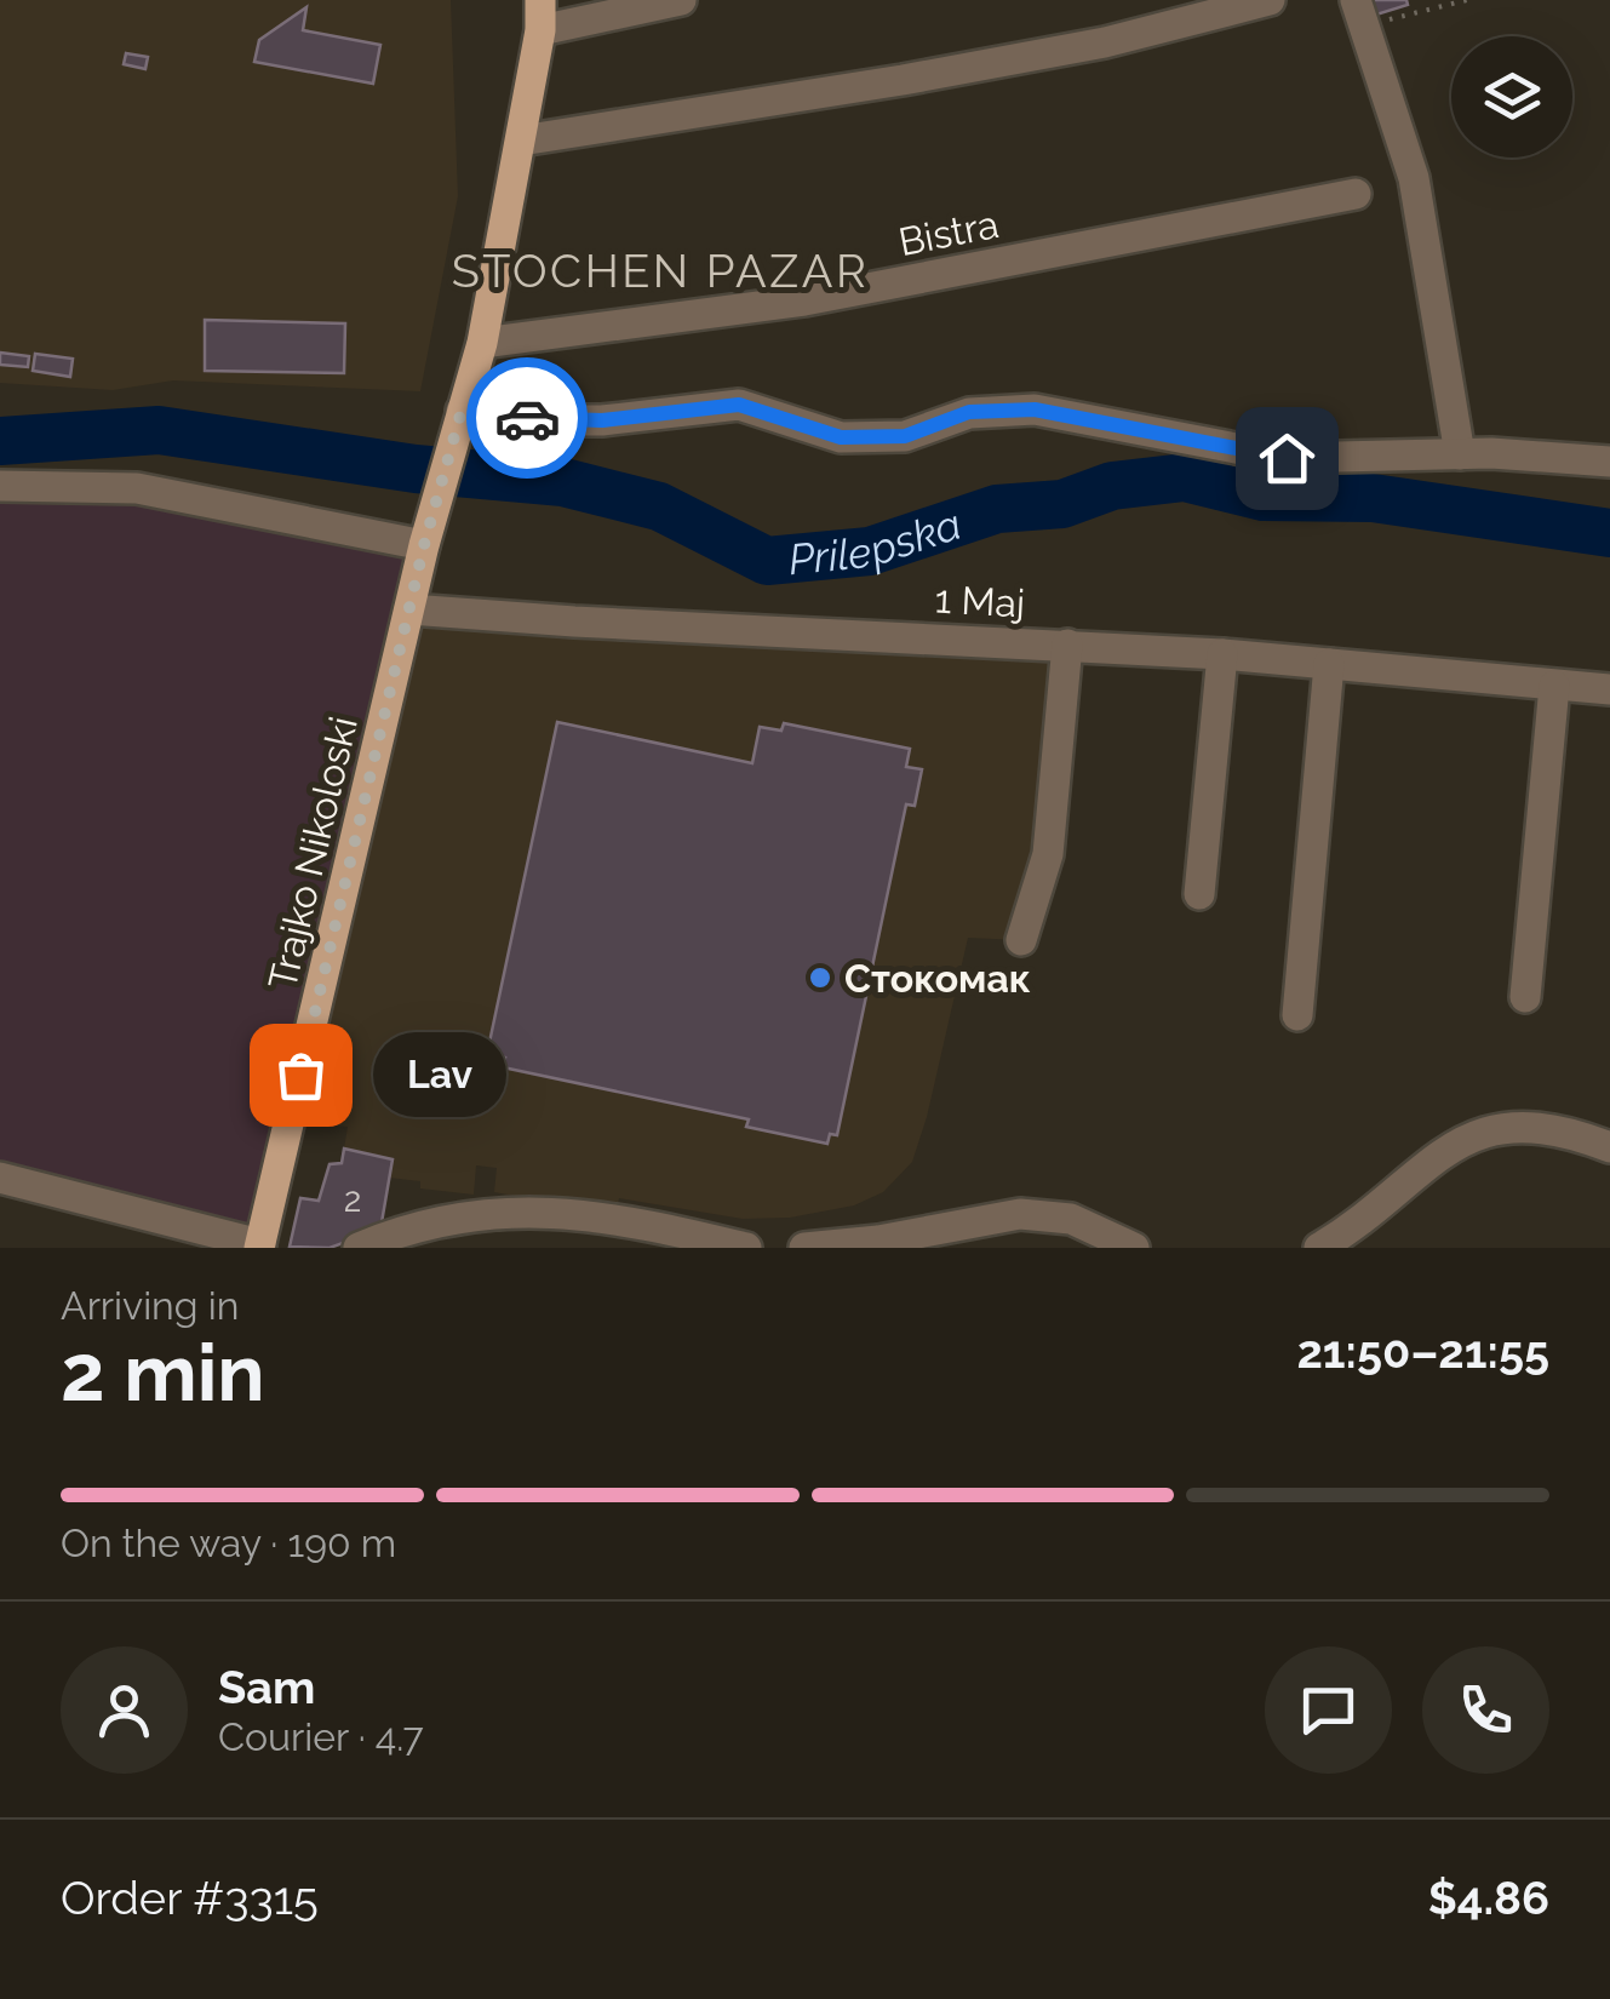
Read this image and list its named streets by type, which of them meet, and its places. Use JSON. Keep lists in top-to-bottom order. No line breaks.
{"streets":{"main road":["Trajko Nikoloski"],"street":["Bistra","1 Maj"]},"crossings":[["1 Maj","Trajko Nikoloski"]],"districts":["STOCHEN PAZAR"],"water":["Prilepska"],"places":["Стокомак","Lav"],"house_numbers":["2"],"page":{"bubble":"Lav","heading":["2 min","Arriving in","21:50–21:55"],"panel":["Sam","Courier · 4.7","Order #3315","$4.86"],"bar":"On the way · 190 m"}}
